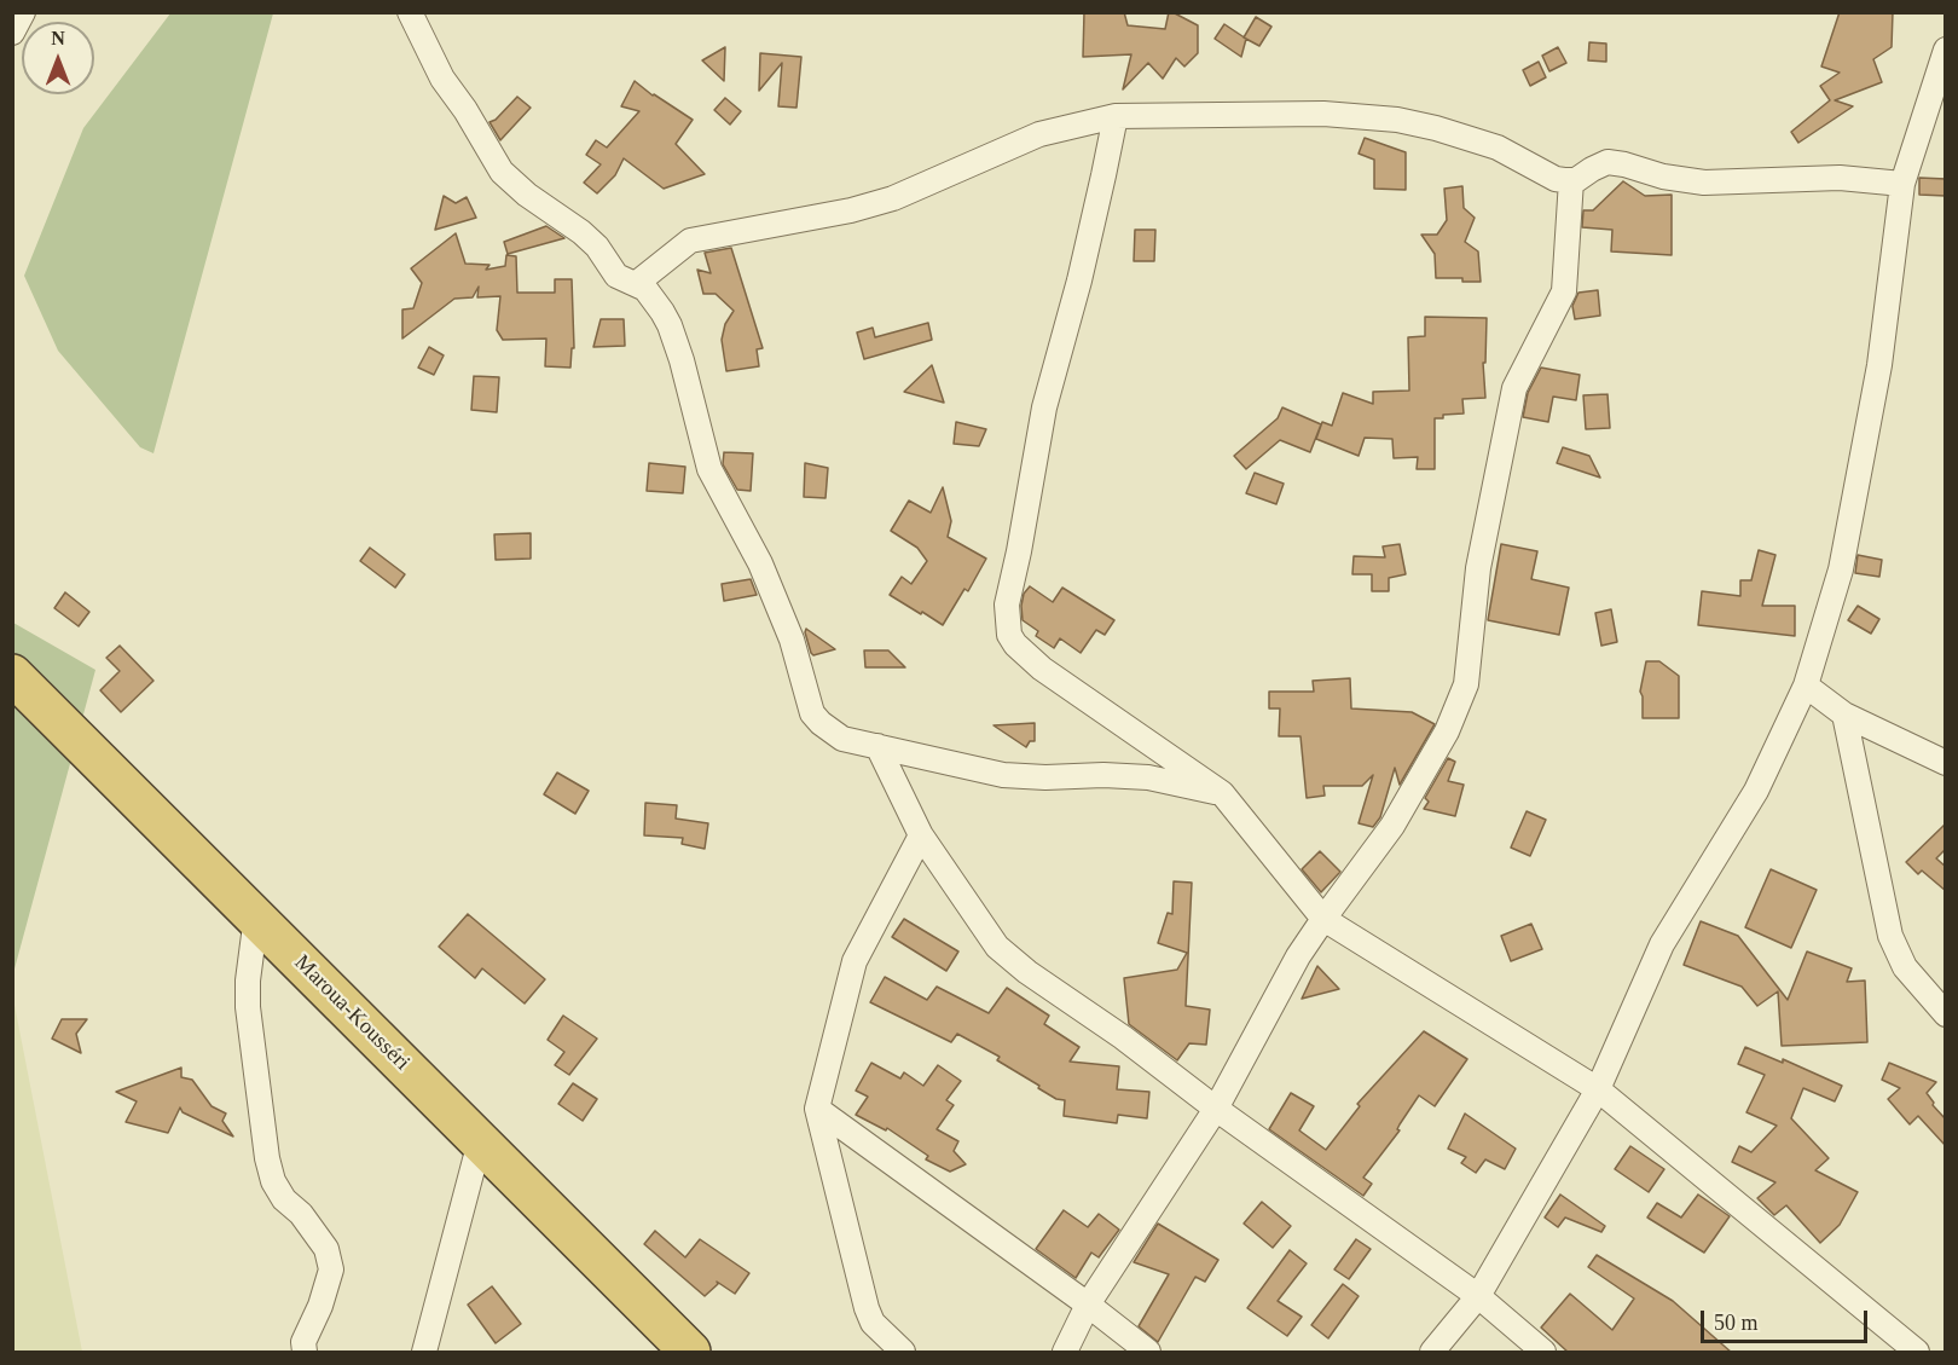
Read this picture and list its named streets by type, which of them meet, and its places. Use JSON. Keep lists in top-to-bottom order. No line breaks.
{"streets":{"highway":["Maroua-Kousséri"]},"scale_bar":"50 m","north":"top"}
